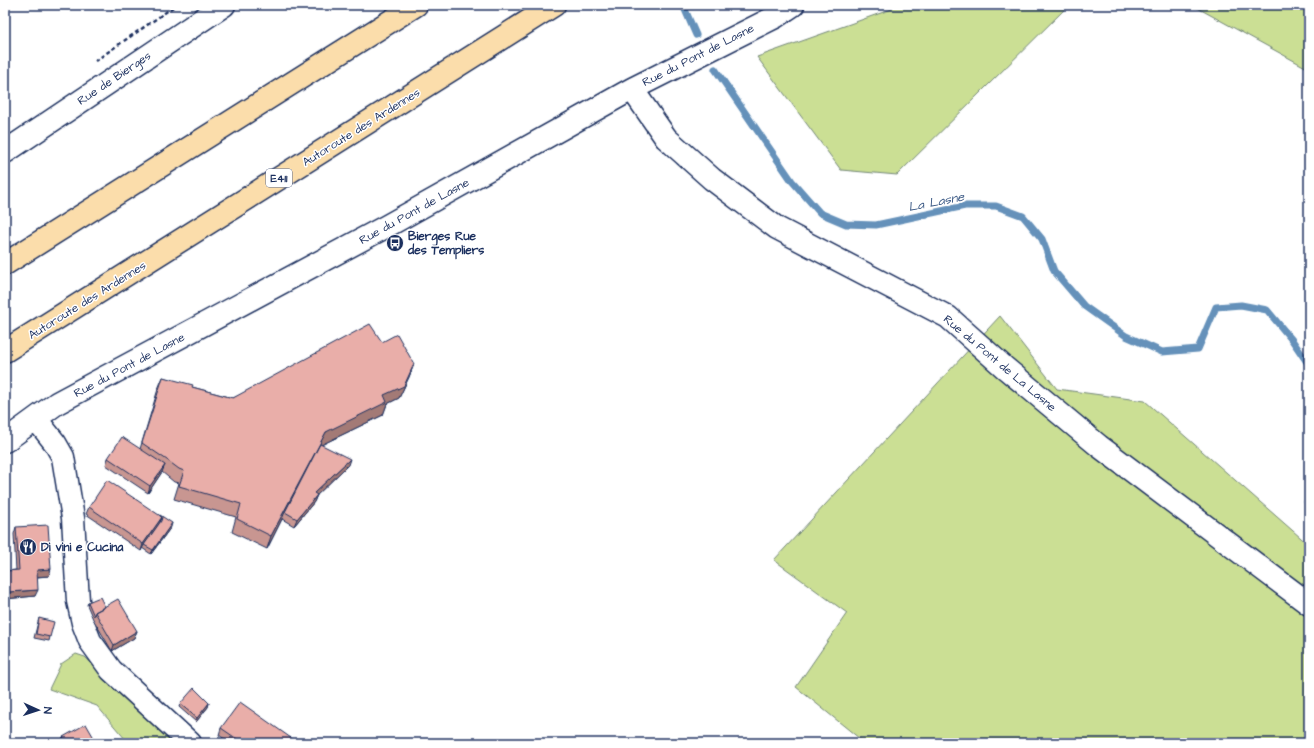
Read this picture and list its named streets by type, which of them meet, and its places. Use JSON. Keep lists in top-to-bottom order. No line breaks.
{"streets":{"highway":["Autoroute des Ardennes","E411"],"street":["Rue du Pont de Lasne","Rue de Bierges","Rue du Pont de La Lasne"]},"crossings":[["Rue du Pont de Lasne","Rue du Pont de La Lasne"]],"water":["La Lasne"],"places":{"bus stop":["Bierges Rue des Templiers"],"restaurant":["Di vini e Cucina"]},"north":"right"}
